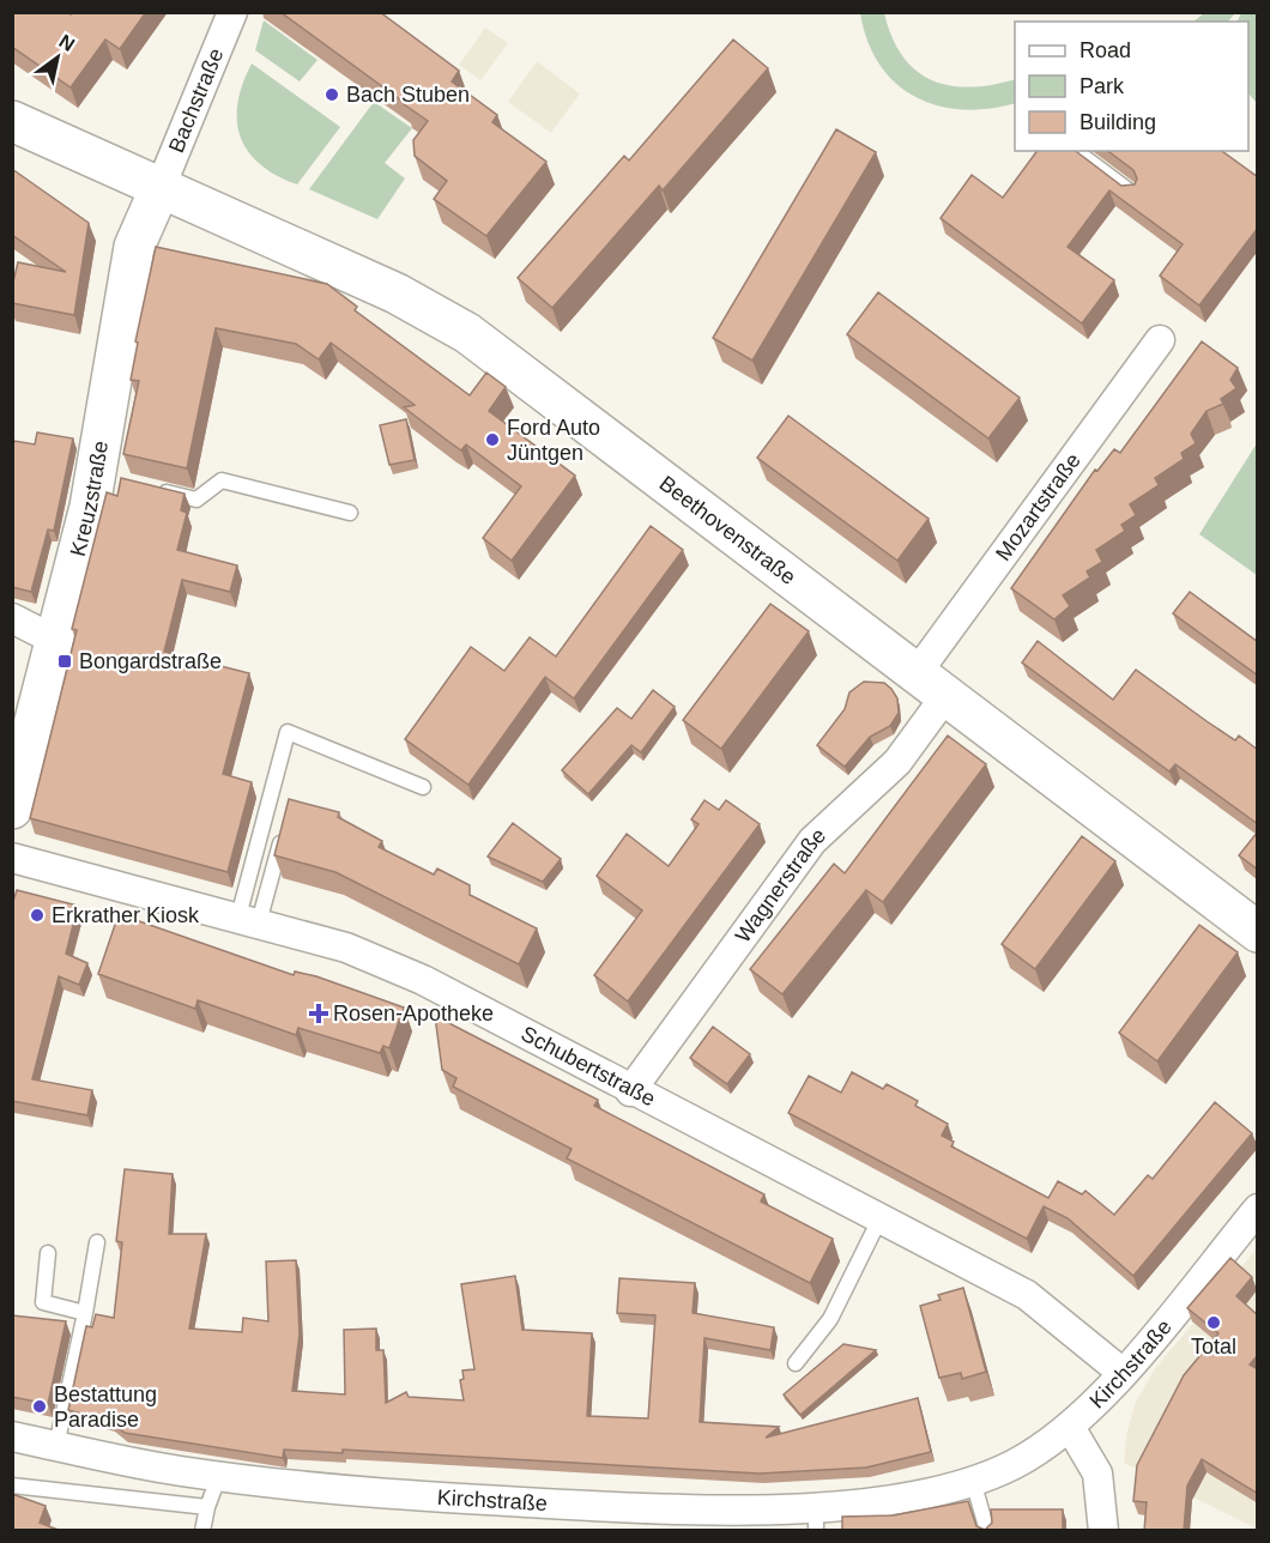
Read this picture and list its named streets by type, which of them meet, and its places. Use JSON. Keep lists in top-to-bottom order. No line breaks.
{"streets":{"main road":["Kreuzstraße","Beethovenstraße"],"street":["Bachstraße","Mozartstraße","Wagnerstraße","Schubertstraße","Kirchstraße"]},"crossings":[["Bachstraße","Kreuzstraße"],["Bachstraße","Beethovenstraße"],["Kreuzstraße","Beethovenstraße"],["Mozartstraße","Beethovenstraße"],["Mozartstraße","Wagnerstraße"],["Beethovenstraße","Wagnerstraße"],["Wagnerstraße","Schubertstraße"],["Schubertstraße","Kirchstraße"]],"places":{"other":["Bach Stuben","Ford Auto Jüntgen","Erkrather Kiosk","Total","Bestattung Paradise"],"transit":["Bongardstraße"],"health":["Rosen-Apotheke"]},"legend":["Road","Park","Building"],"north":"top right"}
